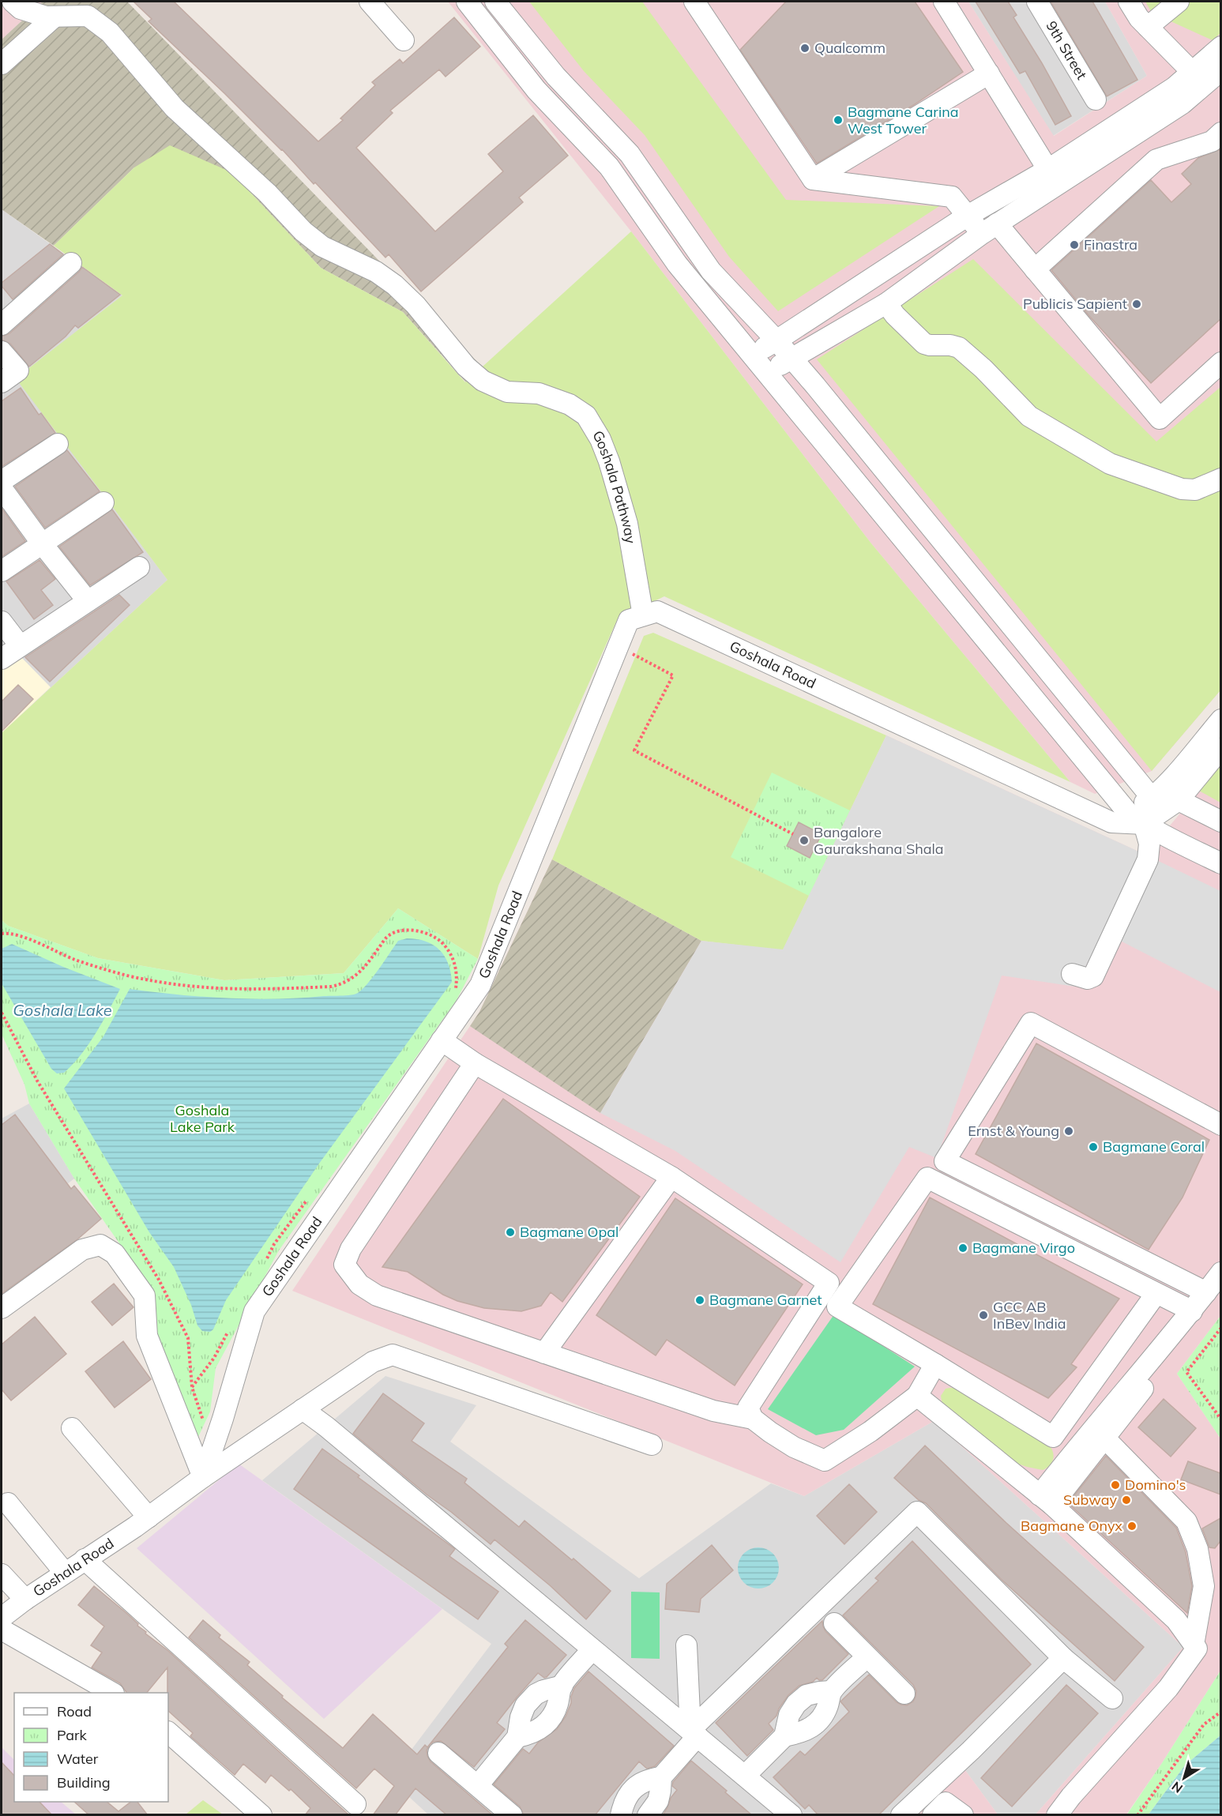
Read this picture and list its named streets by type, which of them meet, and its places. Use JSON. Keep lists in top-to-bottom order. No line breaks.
{"streets":{"street":["9th Street","Goshala Pathway","Goshala Road"]},"crossings":[["Goshala Pathway","Goshala Road"]],"water":["Goshala Lake"],"parks":["Goshala Lake Park"],"places":["Qualcomm","Bagmane Carina West Tower","Finastra","Publicis Sapient","Bangalore Gaurakshana Shala","Ernst & Young","Bagmane Coral","Bagmane Opal","Bagmane Virgo","Bagmane Garnet","GCC AB InBev India","Domino's","Subway","Bagmane Onyx"],"legend":["Road","Park","Water","Building"],"north":"bottom left"}
